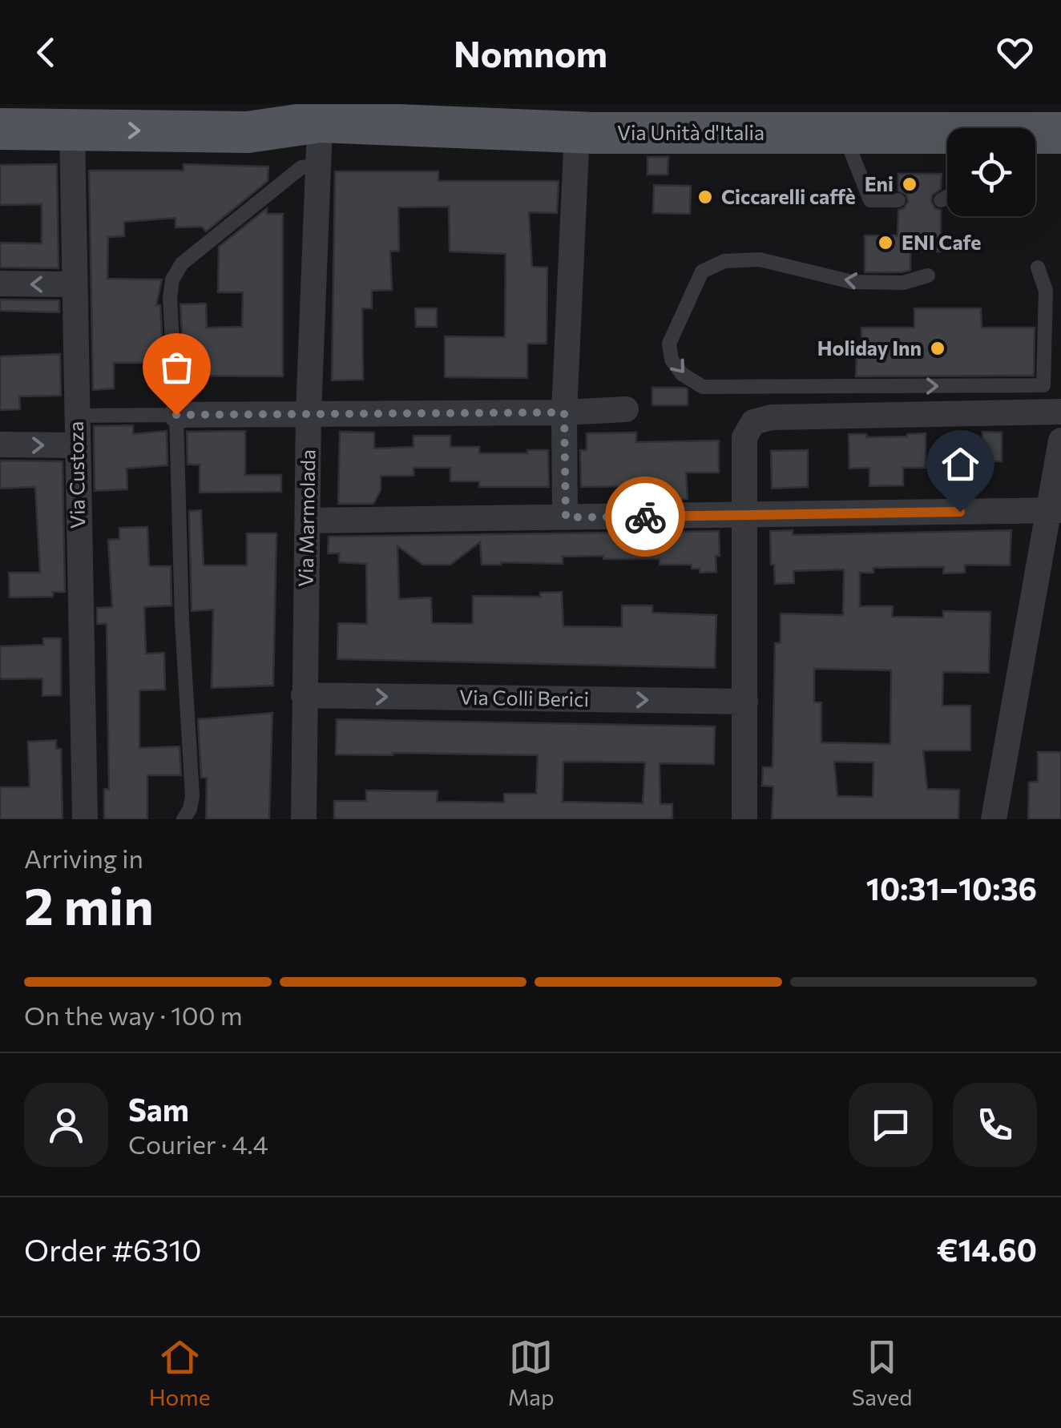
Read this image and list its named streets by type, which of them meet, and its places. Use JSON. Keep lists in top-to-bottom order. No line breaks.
{"streets":{"main road":["Via Unità d'Italia"],"street":["Via Custoza","Via Marmolada","Via Colli Berici"]},"crossings":[["Via Unità d'Italia","Via Custoza"],["Via Unità d'Italia","Via Marmolada"],["Via Marmolada","Via Colli Berici"]],"places":["Eni","Ciccarelli caffè","ENI Cafe","Holiday Inn"],"page":{"header":"Nomnom","heading":["2 min","Arriving in","10:31–10:36"],"panel":["Sam","Courier · 4.4","Order #6310","€14.60"],"bar":"On the way · 100 m","tabs":["Home","Map","Saved"]}}
